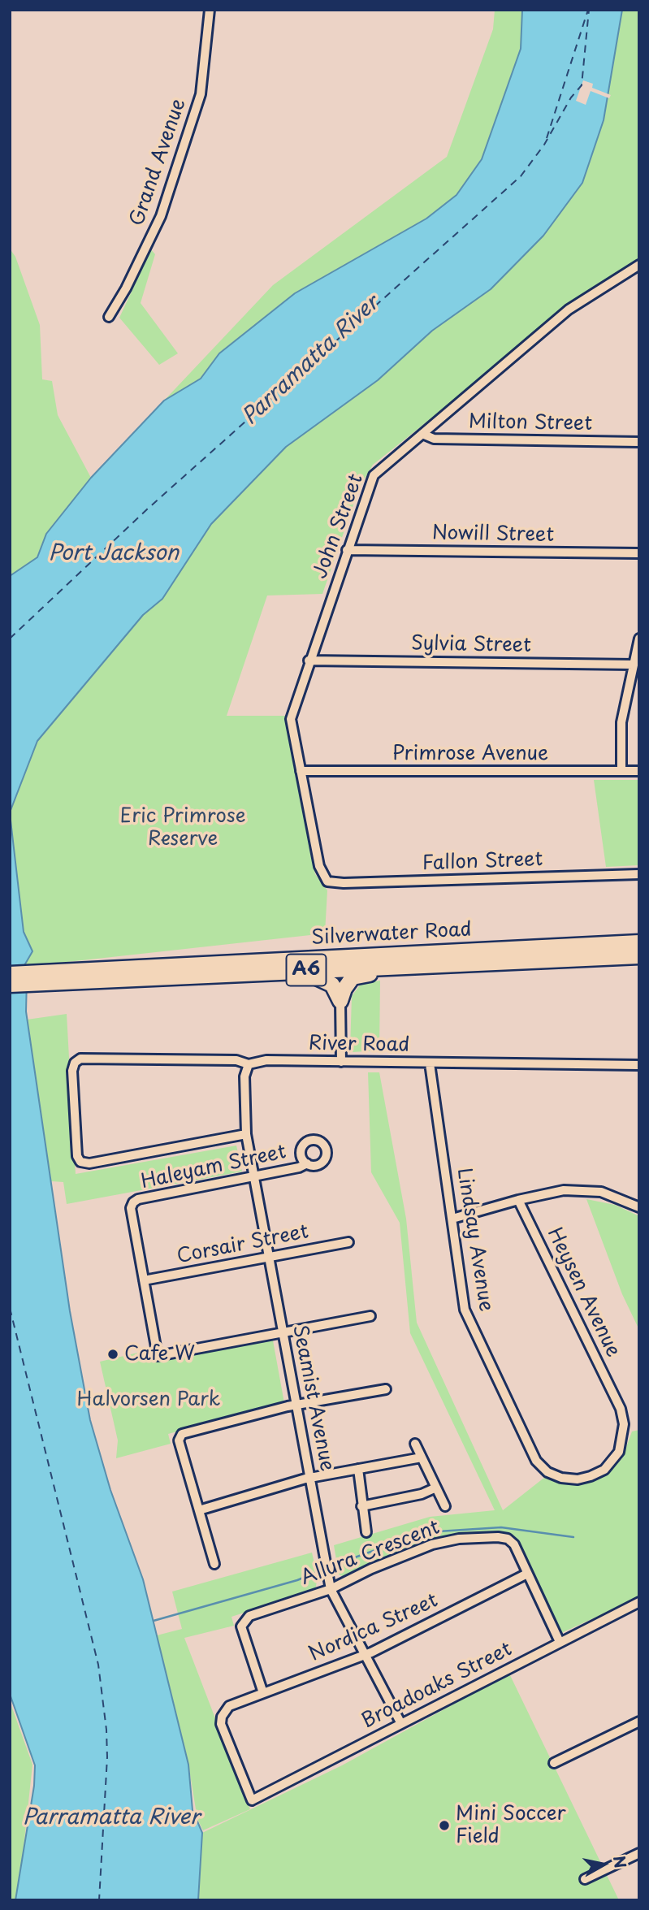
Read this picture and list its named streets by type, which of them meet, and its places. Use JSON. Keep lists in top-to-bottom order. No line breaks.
{"streets":{"highway":["Silverwater Road","A6"],"street":["Grand Avenue","Milton Street","John Street","Nowill Street","Sylvia Street","Primrose Avenue","Fallon Street","River Road","Haleyam Street","Lindsay Avenue","Corsair Street","Heysen Avenue","Seamist Avenue","Allura Crescent","Nordica Street","Broadoaks Street"]},"crossings":[["Milton Street","John Street"],["John Street","Nowill Street"],["John Street","Sylvia Street"],["John Street","Primrose Avenue"],["John Street","Fallon Street"],["River Road","Lindsay Avenue"],["River Road","Seamist Avenue"],["Haleyam Street","Corsair Street"],["Haleyam Street","Seamist Avenue"],["Lindsay Avenue","Heysen Avenue"],["Corsair Street","Seamist Avenue"],["Seamist Avenue","Allura Crescent"],["Seamist Avenue","Nordica Street"],["Seamist Avenue","Broadoaks Street"],["Allura Crescent","Nordica Street"],["Allura Crescent","Broadoaks Street"],["Nordica Street","Broadoaks Street"]],"water":["Parramatta River","Port Jackson"],"parks":["Eric Primrose Reserve","Halvorsen Park"],"places":["Cafe W","Mini Soccer Field"],"north":"right"}
